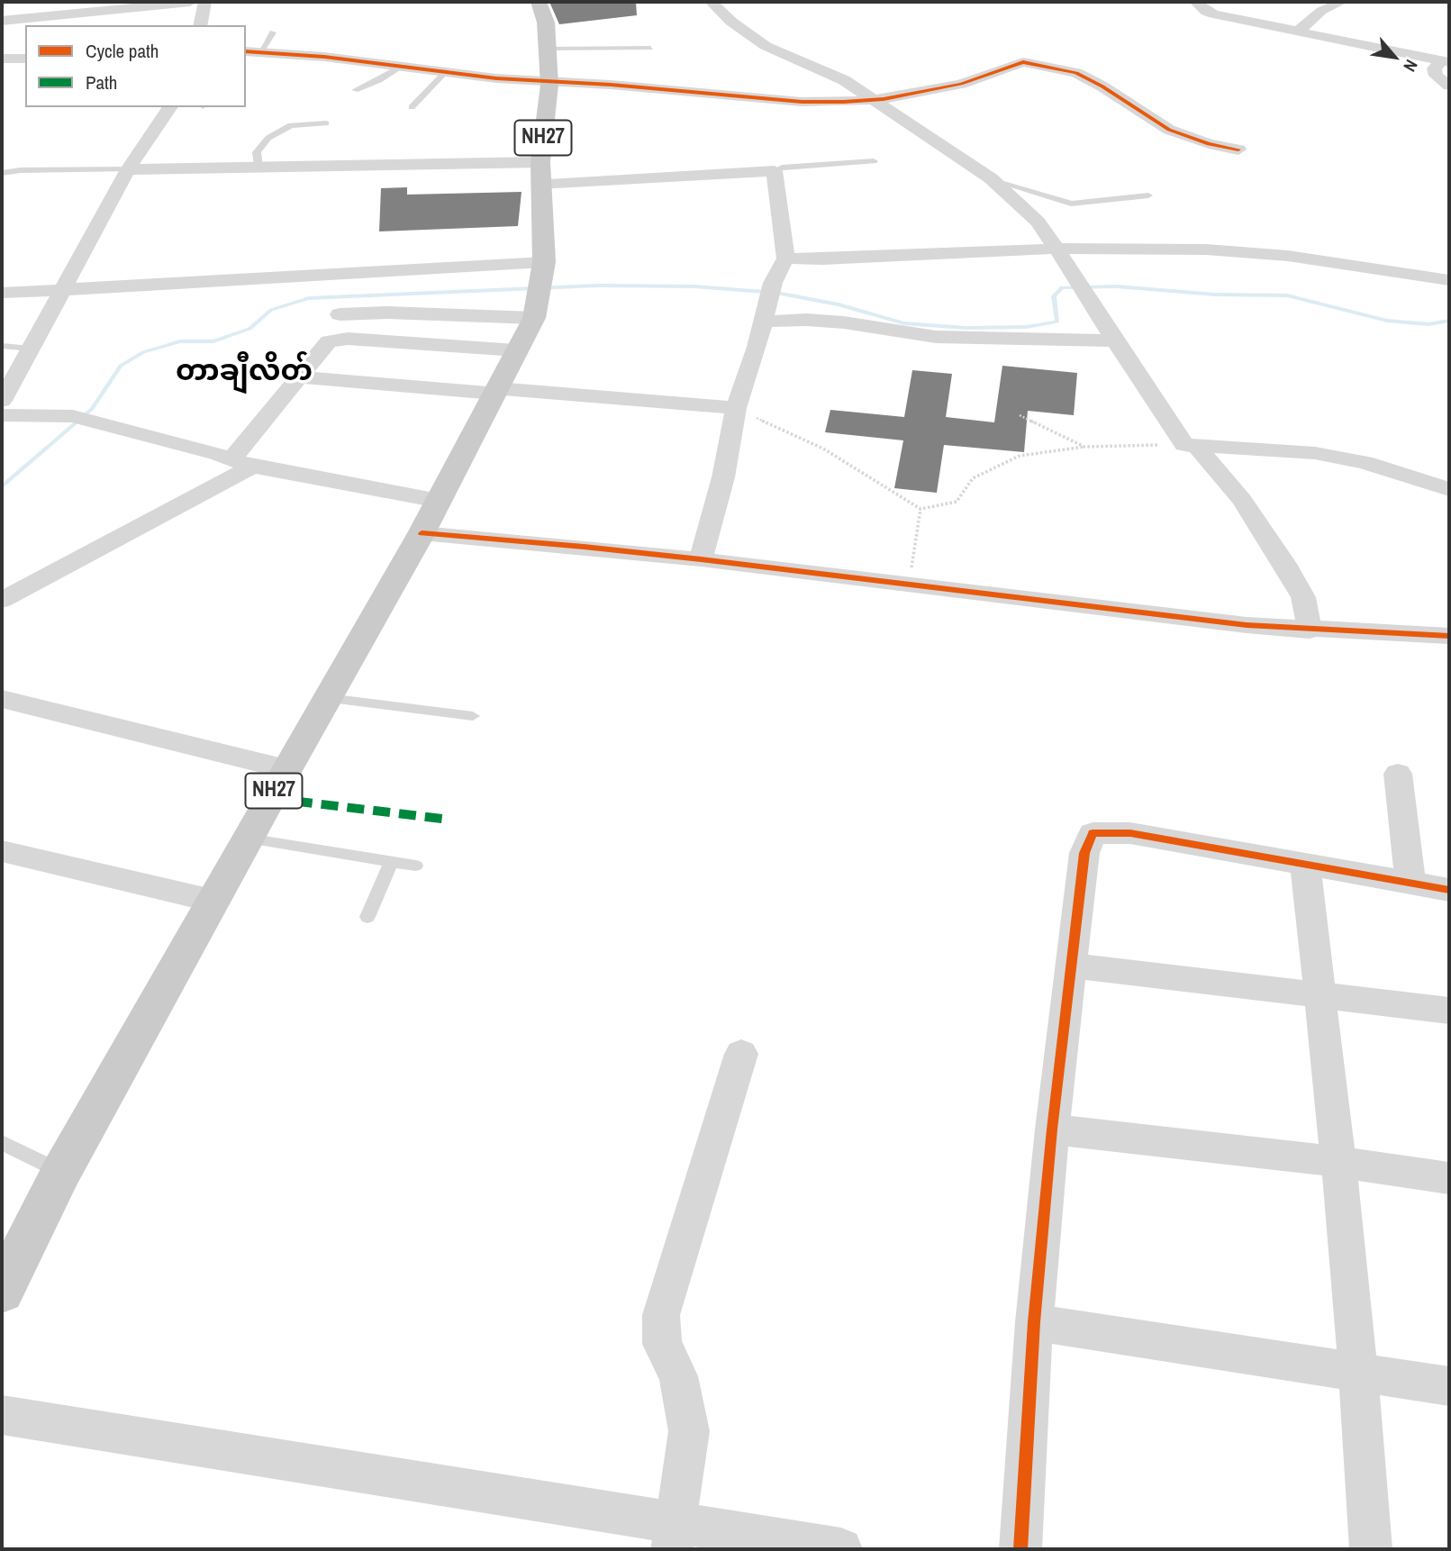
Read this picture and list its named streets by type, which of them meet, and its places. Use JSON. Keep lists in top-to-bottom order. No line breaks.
{"streets":{"main road":["NH27"]},"districts":["တာချီလိတ်"],"legend":["Cycle path","Path"],"north":"bottom right"}
